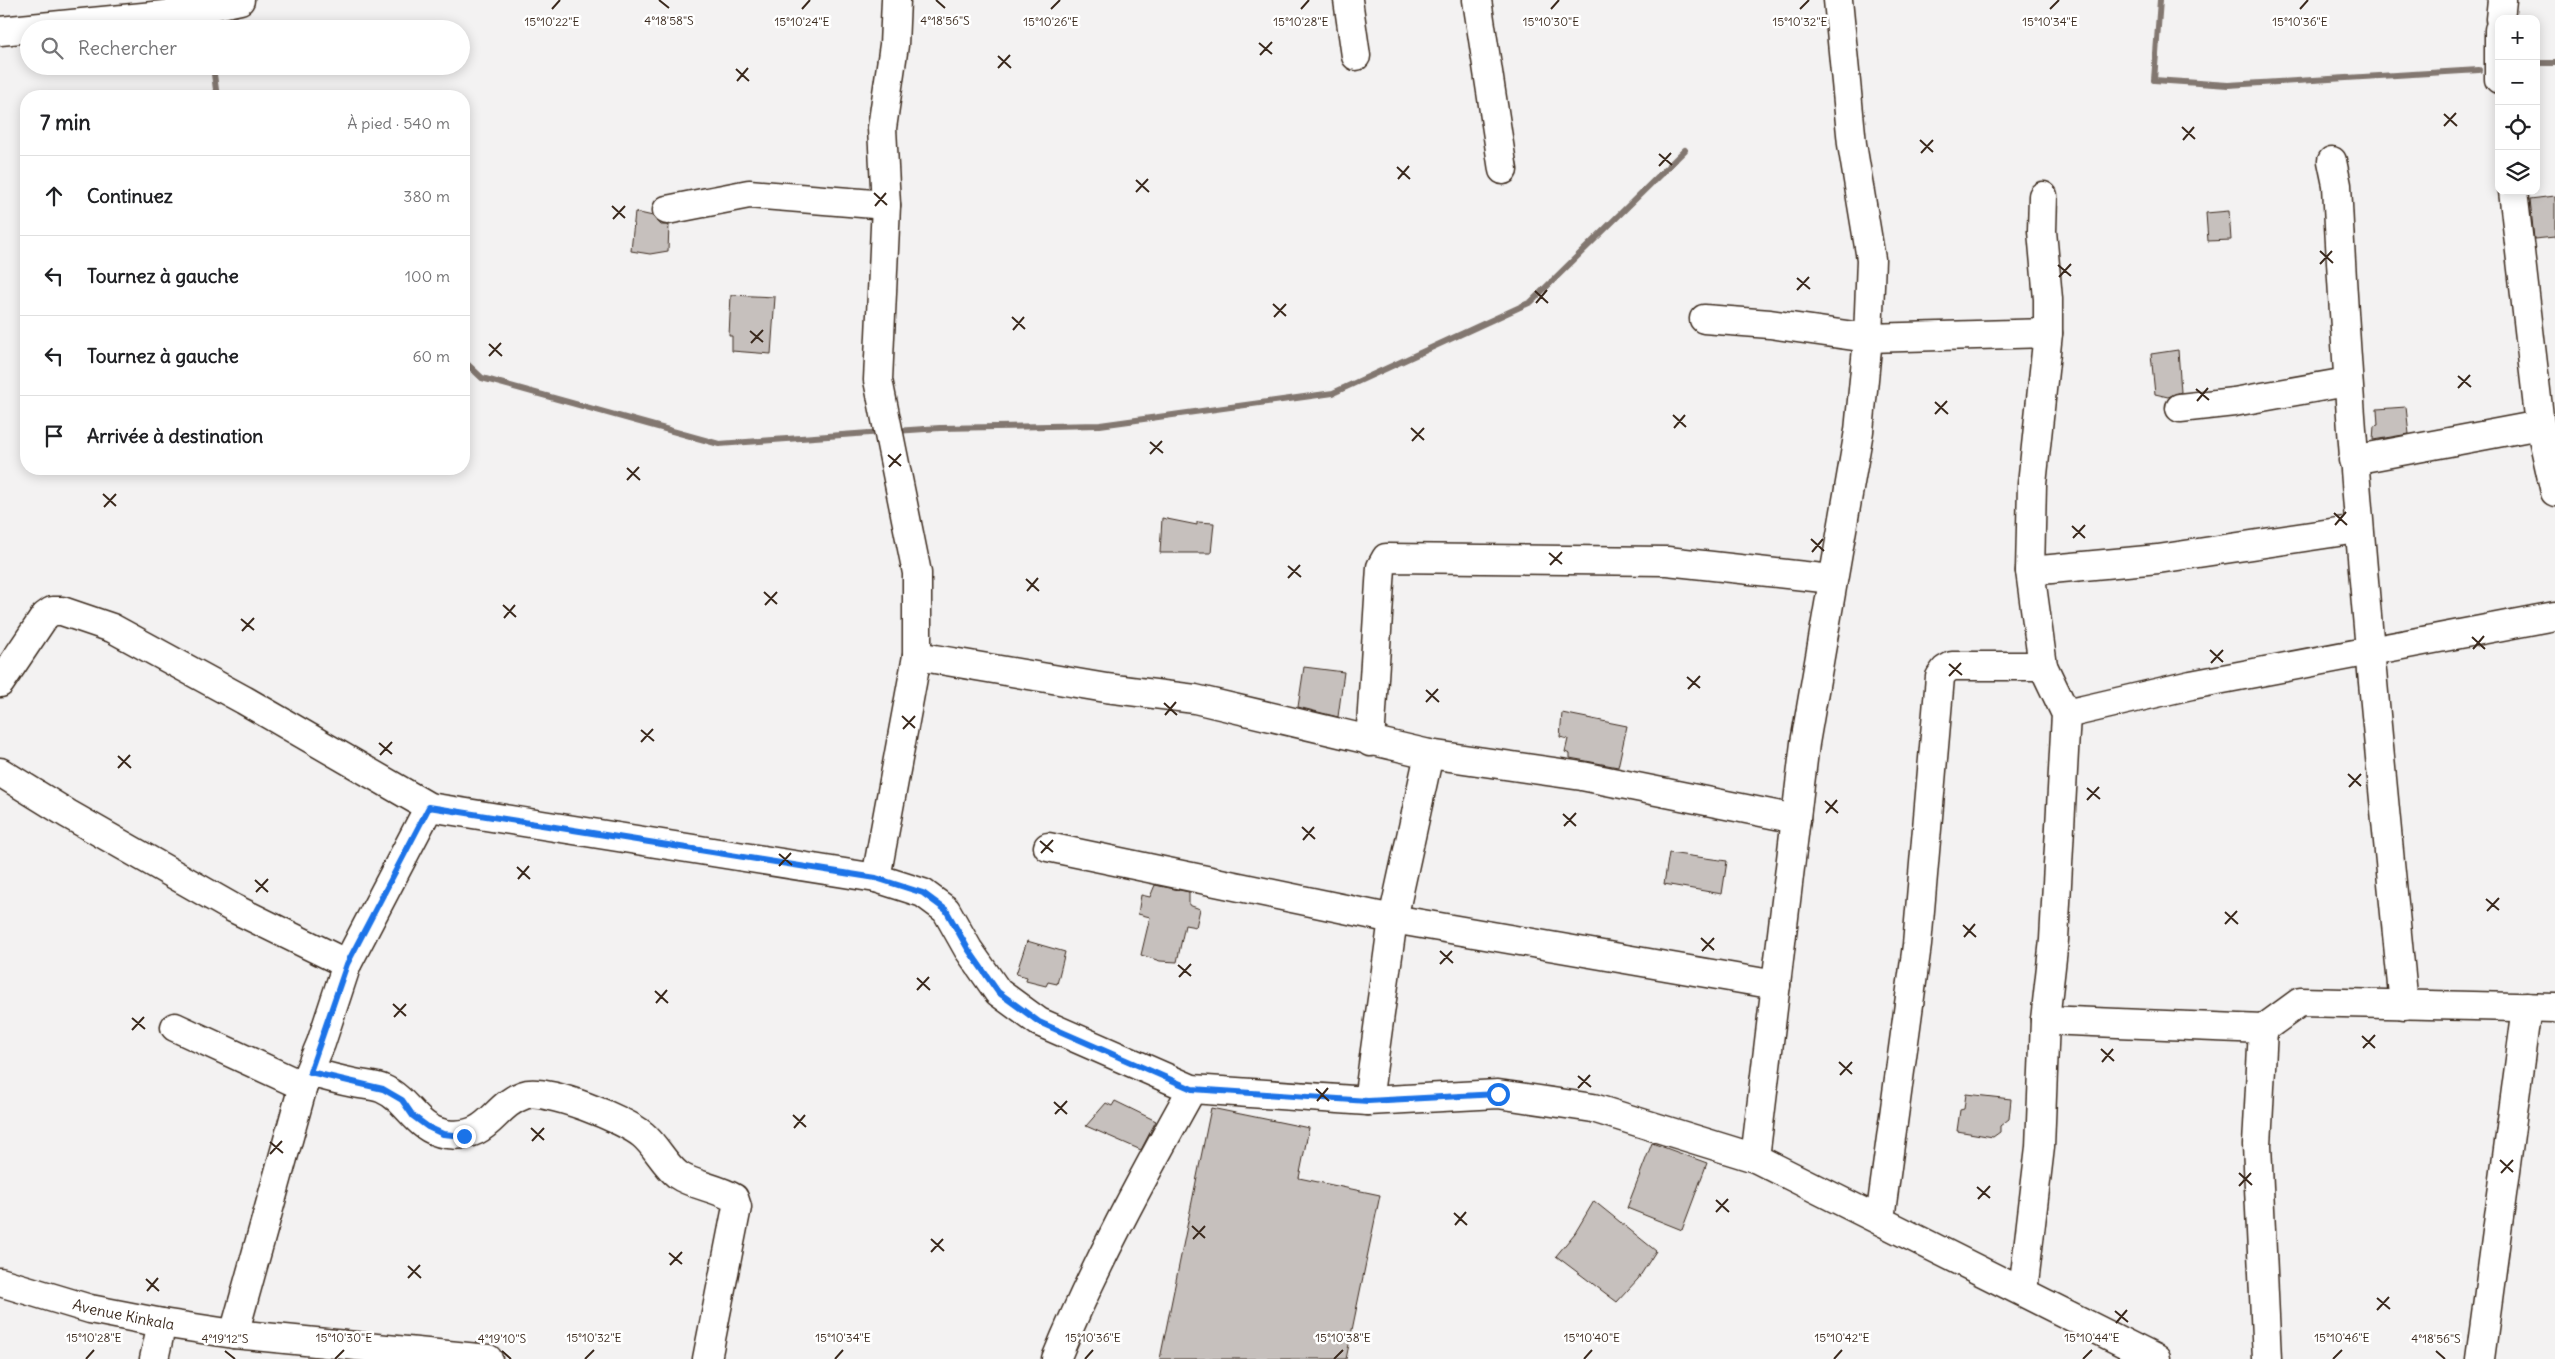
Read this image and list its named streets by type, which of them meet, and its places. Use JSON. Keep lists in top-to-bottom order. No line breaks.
{"streets":{"street":["Avenue Kinkala"]},"page":{"map_buttons":["+","−"],"search":"Rechercher","heading":["7 min","À pied · 540 m"],"list":[["Continuez","380 m"],["Tournez à gauche","100 m"],["Tournez à gauche","60 m"],"Arrivée à destination"]},"coordinates":["4°18'58\"S","4°18'56\"S","15°10'22\"E","15°10'24\"E","15°10'26\"E","15°10'28\"E","15°10'30\"E","15°10'32\"E","15°10'34\"E","15°10'36\"E","15°10'38\"E","15°10'40\"E","15°10'42\"E","15°10'44\"E","15°10'46\"E","4°19'12\"S","4°19'10\"S"]}
